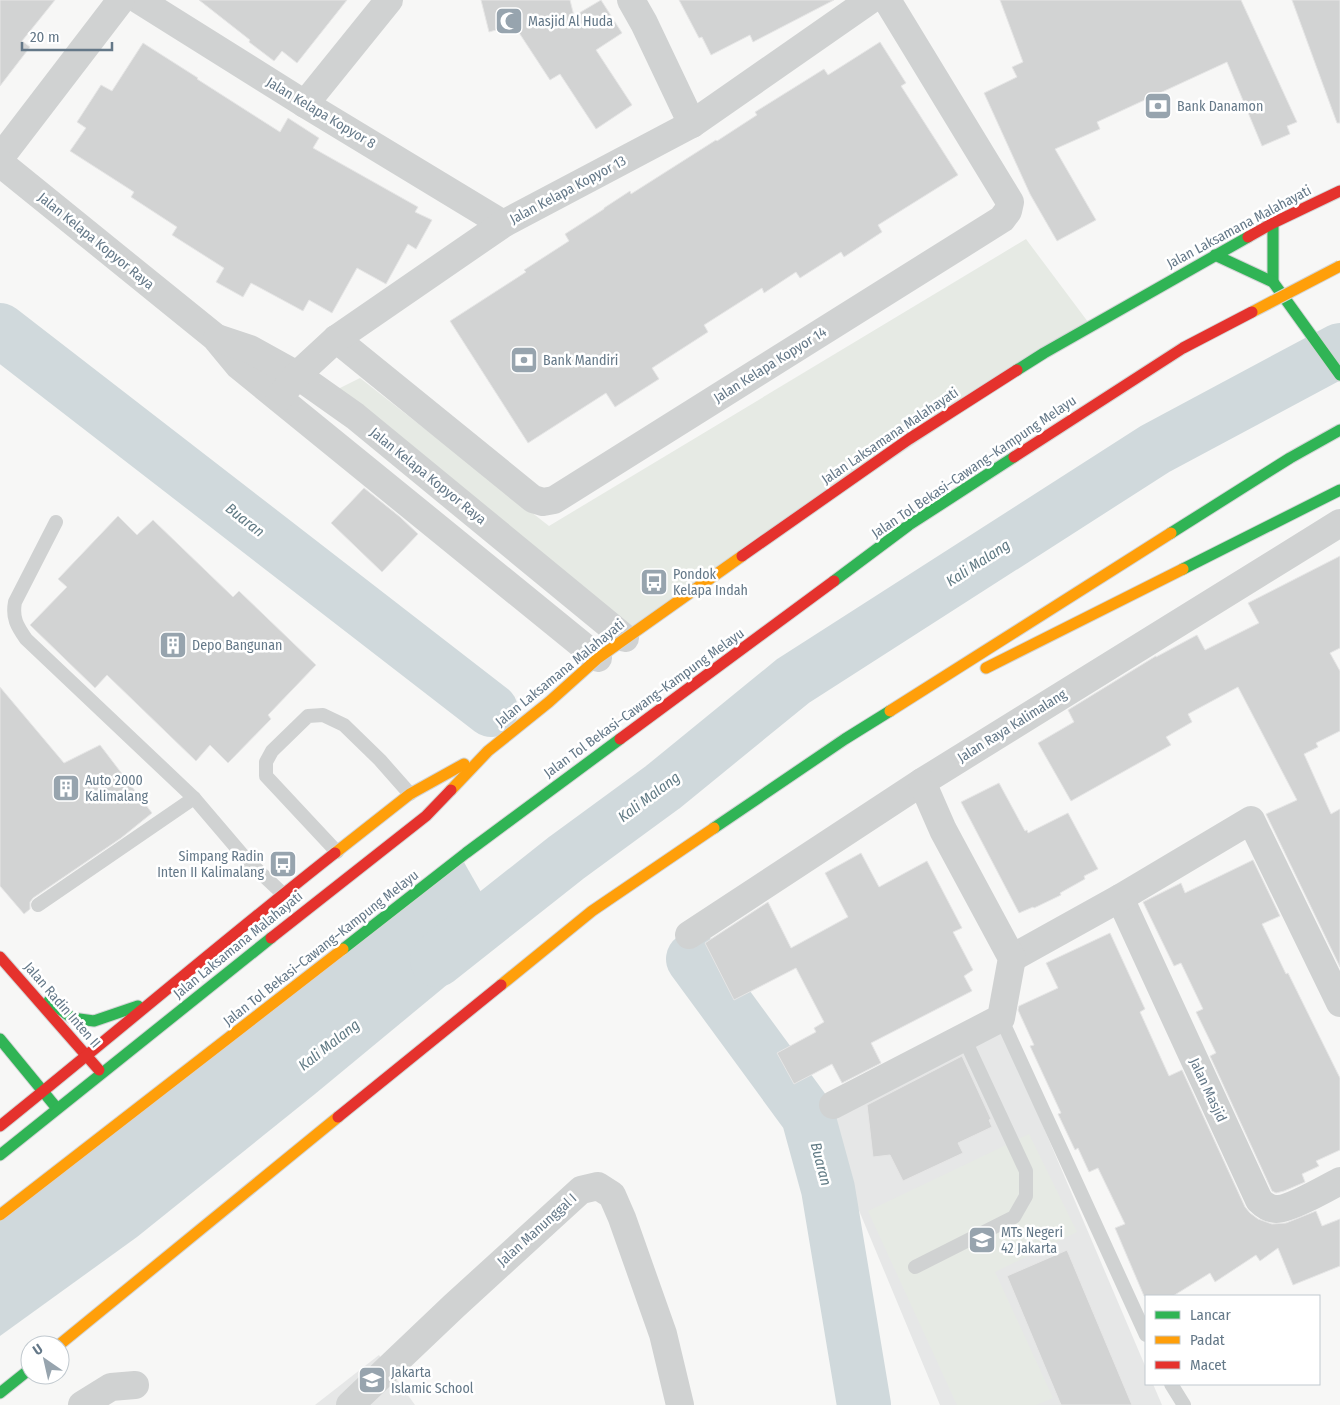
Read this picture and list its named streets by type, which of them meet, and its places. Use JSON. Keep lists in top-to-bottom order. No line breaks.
{"streets":{"main road":["Jalan Laksamana Malahayati","Jalan Tol Bekasi–Cawang–Kampung Melayu","Jalan Radin Inten II"],"street":["Jalan Kelapa Kopyor 8","Jalan Kelapa Kopyor 13","Jalan Kelapa Kopyor Raya","Jalan Kelapa Kopyor 14","Jalan Raya Kalimalang","Jalan Masjid","Jalan Manunggal I"]},"crossings":[["Jalan Kelapa Kopyor 8","Jalan Kelapa Kopyor 13"],["Jalan Kelapa Kopyor 13","Jalan Kelapa Kopyor Raya"],["Jalan Kelapa Kopyor 13","Jalan Kelapa Kopyor 14"],["Jalan Laksamana Malahayati","Jalan Kelapa Kopyor Raya"],["Jalan Laksamana Malahayati","Jalan Radin Inten II"]],"water":["Buaran","Kali Malang"],"places":{"mosque":["Masjid Al Huda"],"bank":["Bank Danamon","Bank Mandiri"],"bus stop":["Pondok Kelapa Indah","Simpang Radin Inten II Kalimalang"],"building":["Depo Bangunan","Auto 2000 Kalimalang"],"school or university":["MTs Negeri 42 Jakarta","Jakarta Islamic School"]},"legend":["Lancar","Padat","Macet"],"scale_bar":"20 m","north":"top left"}
